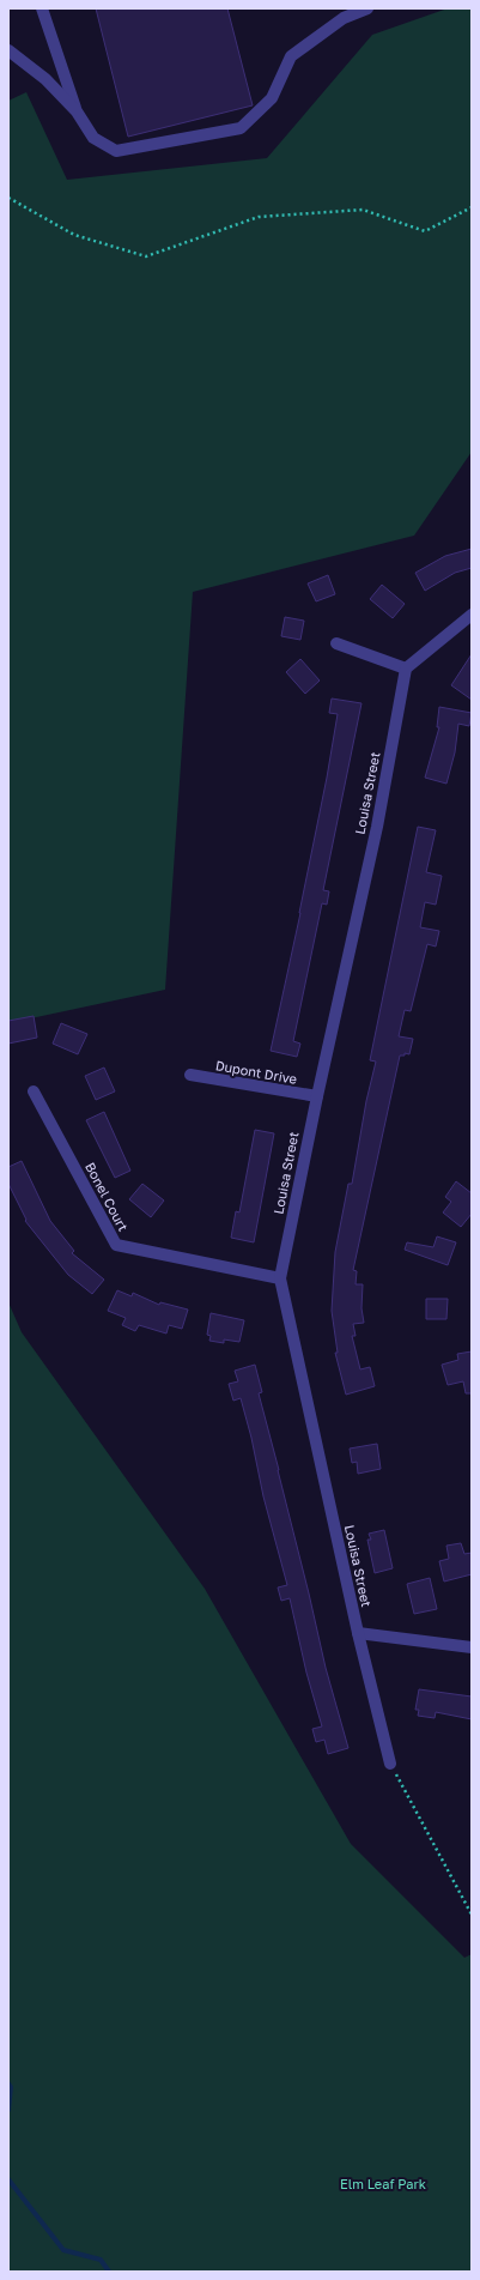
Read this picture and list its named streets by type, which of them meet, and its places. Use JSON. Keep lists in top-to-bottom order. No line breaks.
{"streets":{"street":["Louisa Street","Dupont Drive","Bonel Court"]},"crossings":[["Louisa Street","Dupont Drive"],["Louisa Street","Bonel Court"]],"parks":["Elm Leaf Park"]}
